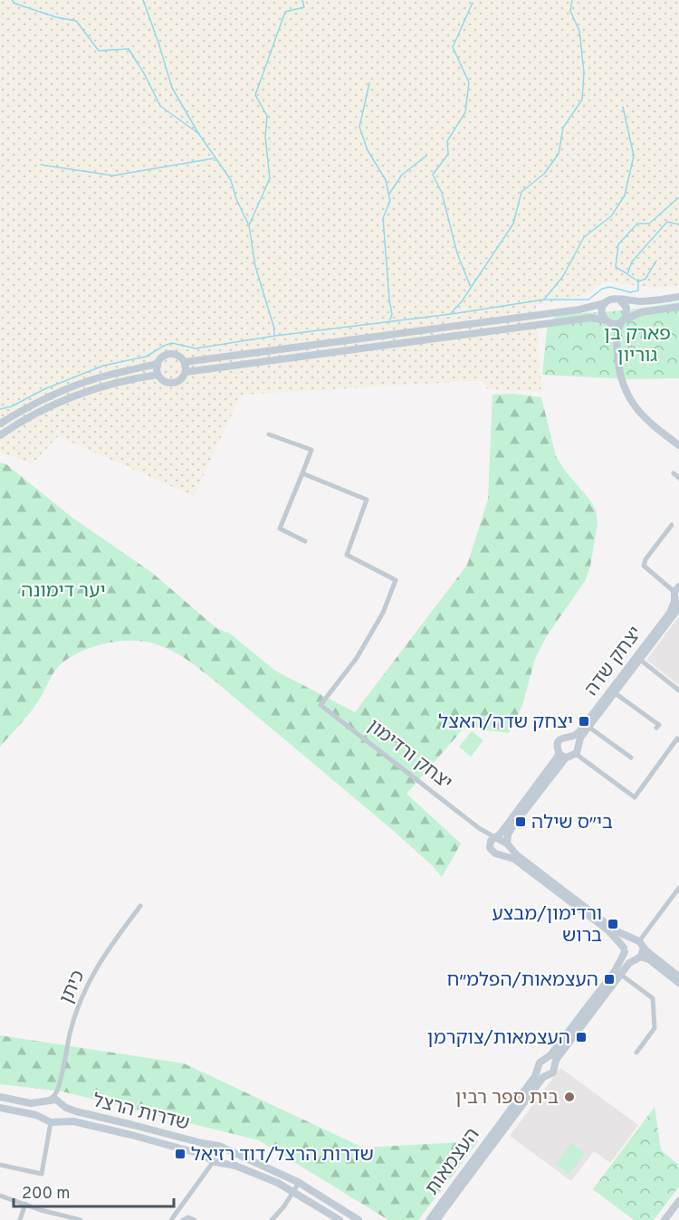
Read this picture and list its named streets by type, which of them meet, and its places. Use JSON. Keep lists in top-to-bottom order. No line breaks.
{"streets":{"main road":["יצחק שדה","שדרות הרצל","העצמאות"],"street":["יצחק ורדימון","כיתן"]},"parks":["פארק בן גוריון","יער דימונה"],"places":{"transit":["יצחק שדה/האצל","בי״ס שילה","ורדימון/מבצע ברוש","העצמאות/הפלמ״ח","העצמאות/צוקרמן","שדרות הרצל/דוד רזיאל"],"other":["בית ספר רבין"]},"scale_bar":"200 m"}
